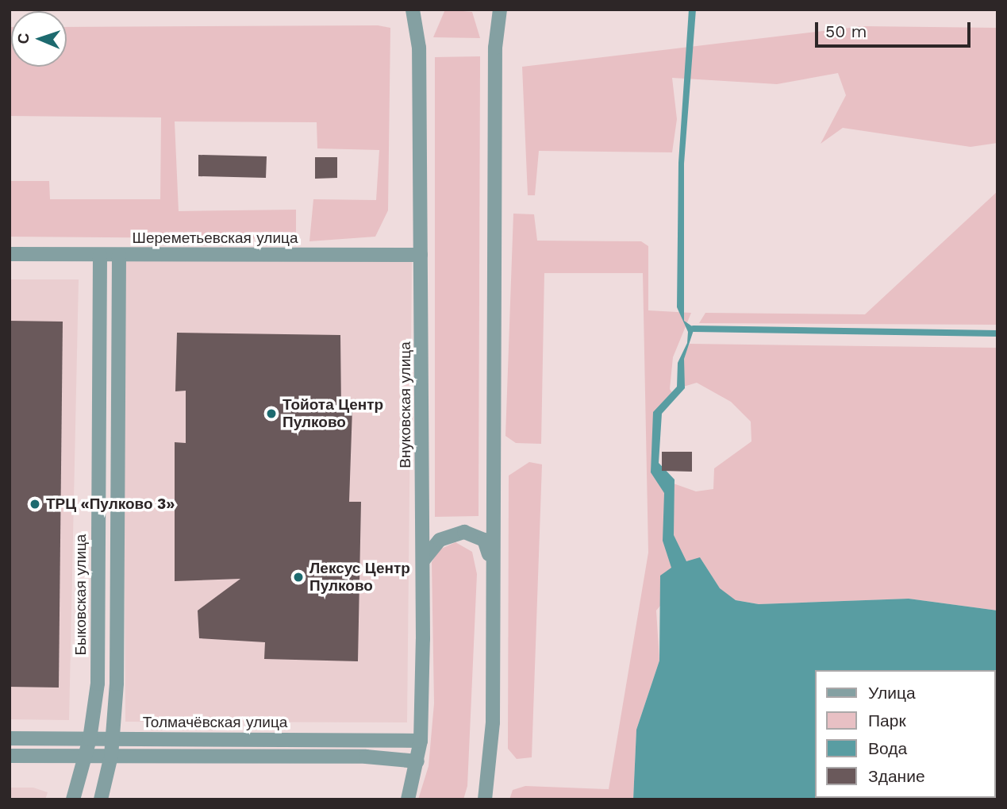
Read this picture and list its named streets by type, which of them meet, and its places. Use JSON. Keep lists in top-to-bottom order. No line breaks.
{"streets":{"street":["Шереметьевская улица","Внуковская улица","Быковская улица","Толмачёвская улица"]},"crossings":[["Шереметьевская улица","Внуковская улица"],["Шереметьевская улица","Быковская улица"],["Внуковская улица","Толмачёвская улица"],["Быковская улица","Толмачёвская улица"]],"places":["Тойота Центр Пулково","ТРЦ «Пулково 3»","Лексус Центр Пулково"],"legend":["Улица","Парк","Вода","Здание"],"scale_bar":"50 m","north":"left"}
